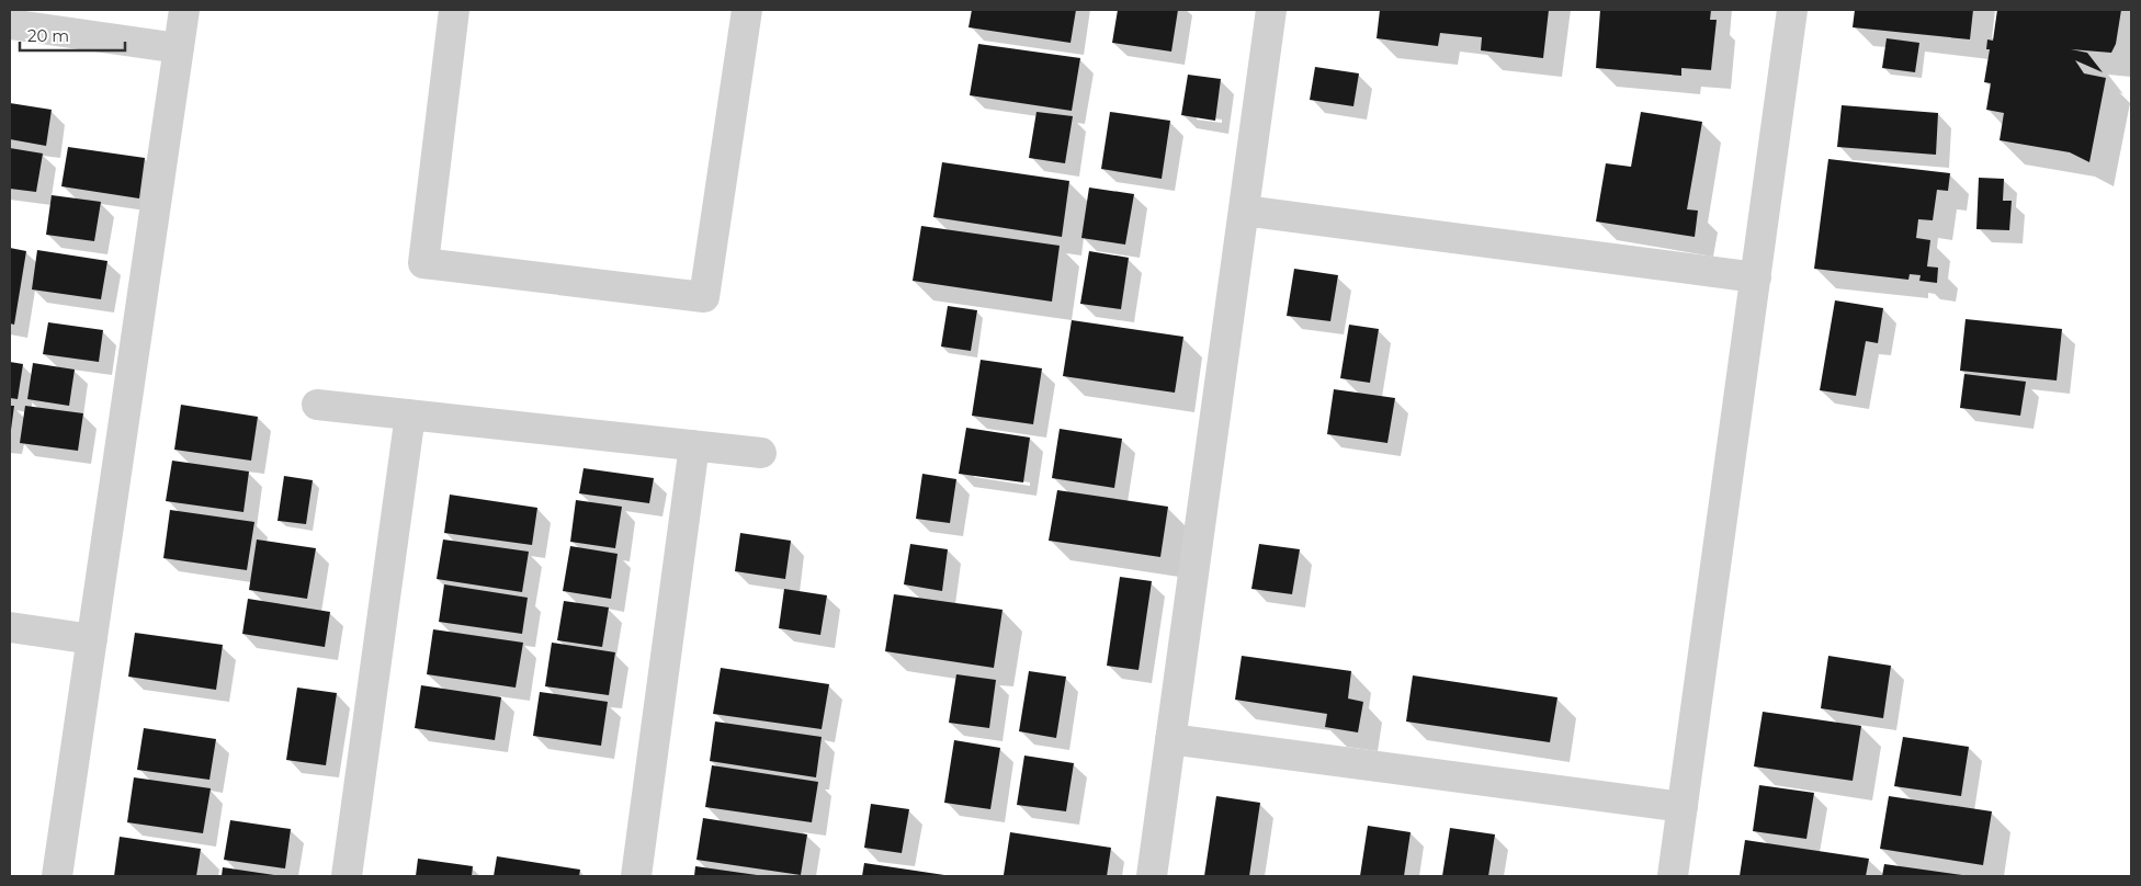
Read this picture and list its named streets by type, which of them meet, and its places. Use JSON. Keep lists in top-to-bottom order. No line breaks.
{"scale_bar":"20 m"}
